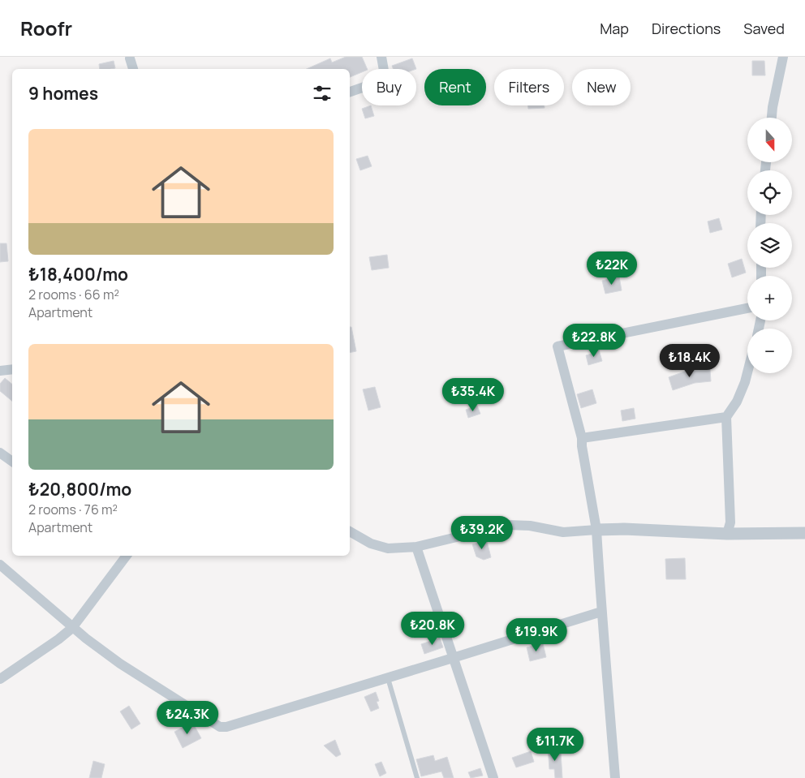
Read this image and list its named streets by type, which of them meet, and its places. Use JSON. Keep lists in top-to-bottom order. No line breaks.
{"north":"bottom","page":{"header":"Roofr","nav":["Map","Directions","Saved"],"chip":["Buy","Rent","Filters","New"],"heading":"9 homes","map_buttons":["+","−"],"list":[{"name":"₺18,400/mo","note":"2 rooms · 66 m² · Apartment"},{"name":"₺20,800/mo","note":"2 rooms · 76 m² · Apartment"}],"price":["₺22K","₺22.8K","₺18.4K","₺35.4K","₺39.2K","₺20.8K","₺19.9K","₺24.3K","₺11.7K"]}}
